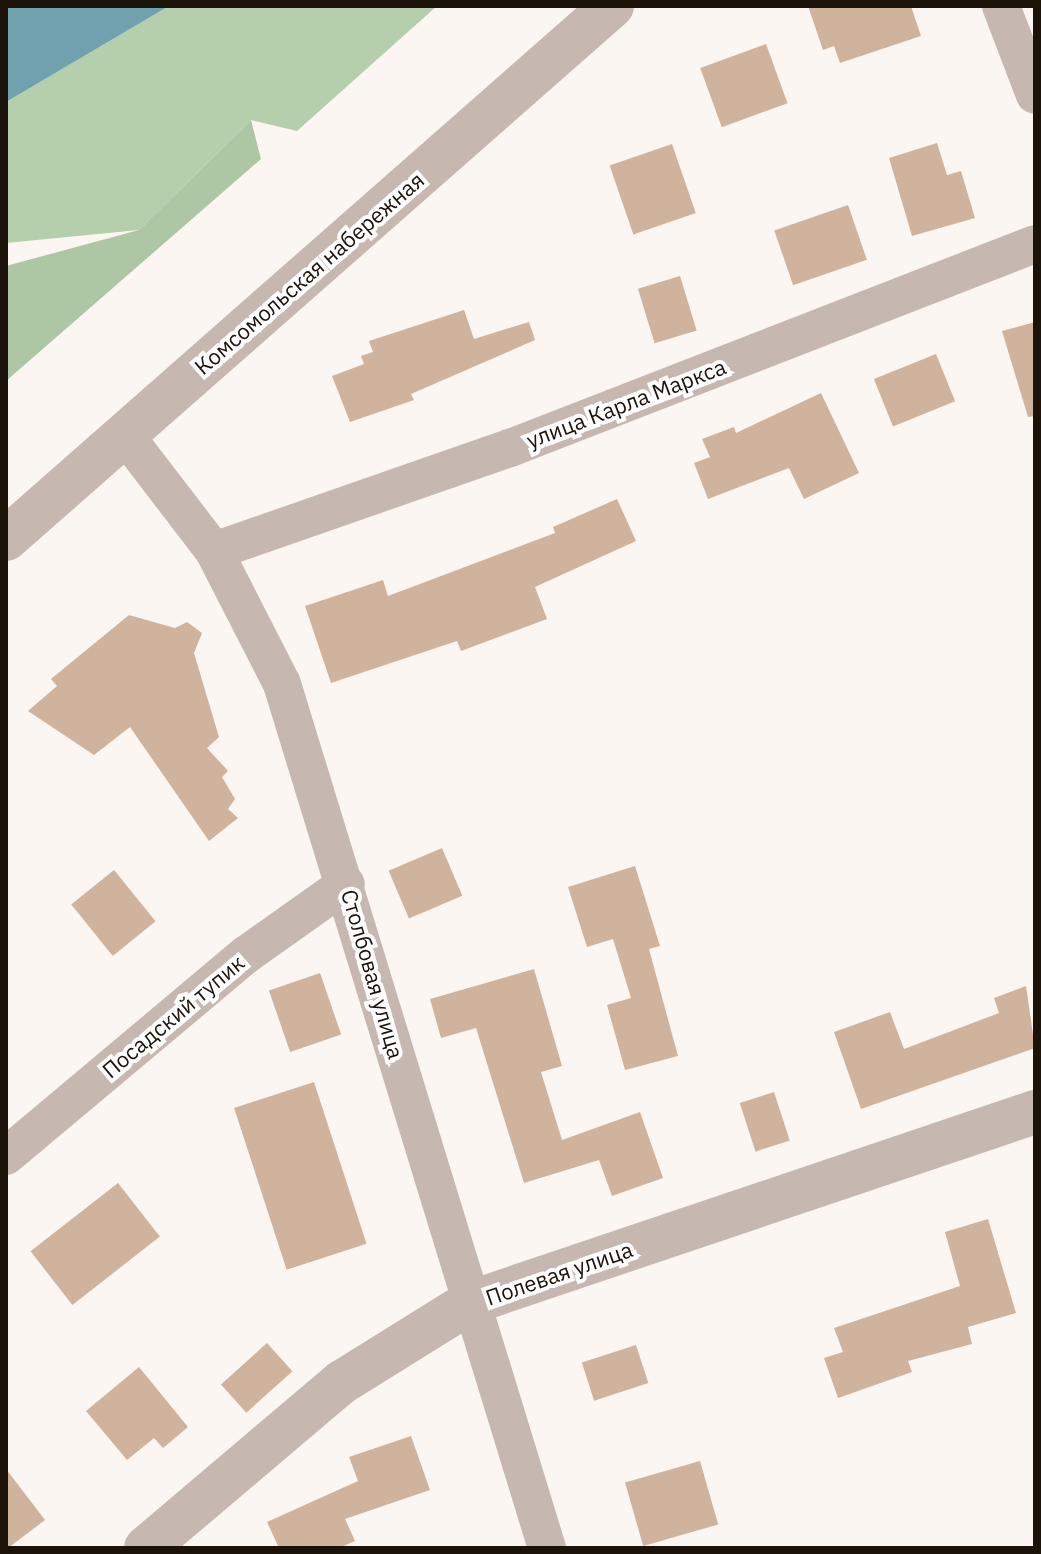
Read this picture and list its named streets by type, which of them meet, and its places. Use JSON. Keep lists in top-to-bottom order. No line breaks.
{"streets":{"street":["Комсомольская набережная","улица Карла Маркса","Столбовая улица","Посадский тупик","Полевая улица"]},"crossings":[["Комсомольская набережная","Столбовая улица"],["улица Карла Маркса","Столбовая улица"],["Столбовая улица","Посадский тупик"],["Столбовая улица","Полевая улица"]]}
